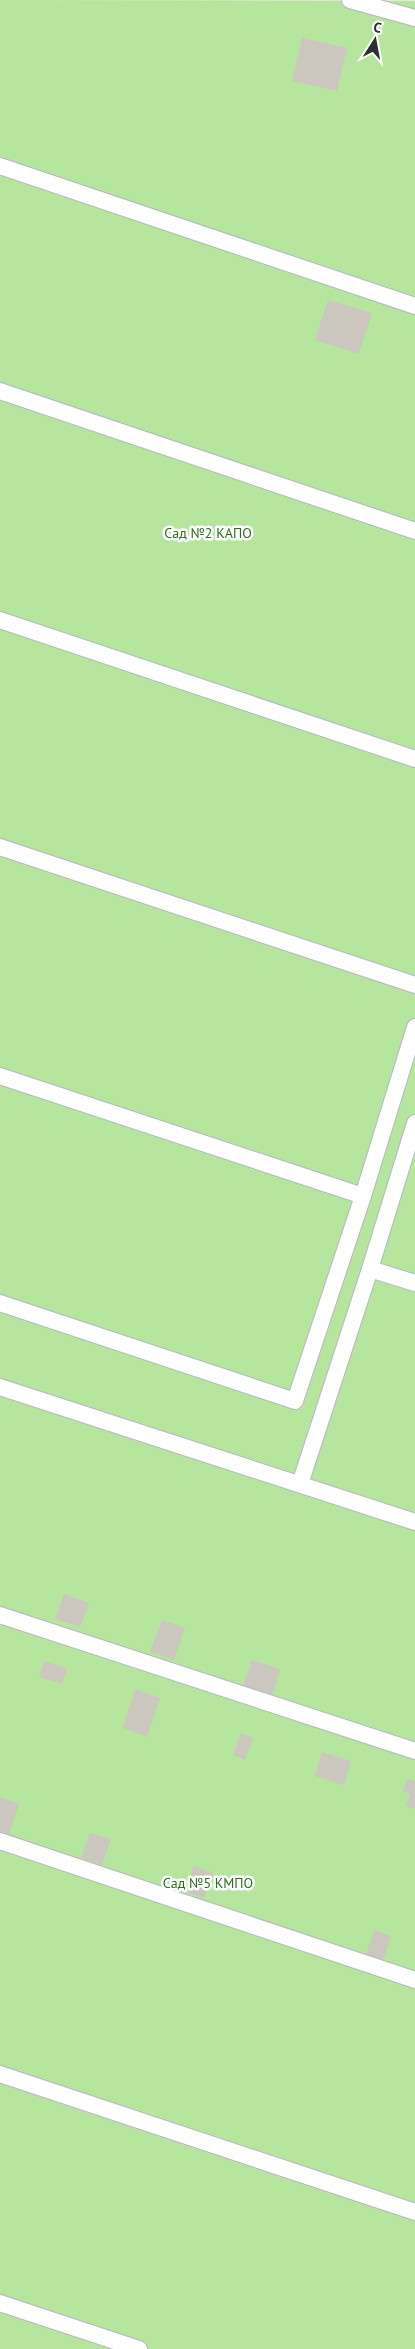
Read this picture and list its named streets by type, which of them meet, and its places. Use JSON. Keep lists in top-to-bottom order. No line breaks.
{"parks":["Сад №2 КАПО","Сад №5 КМПО"],"north":"top"}
